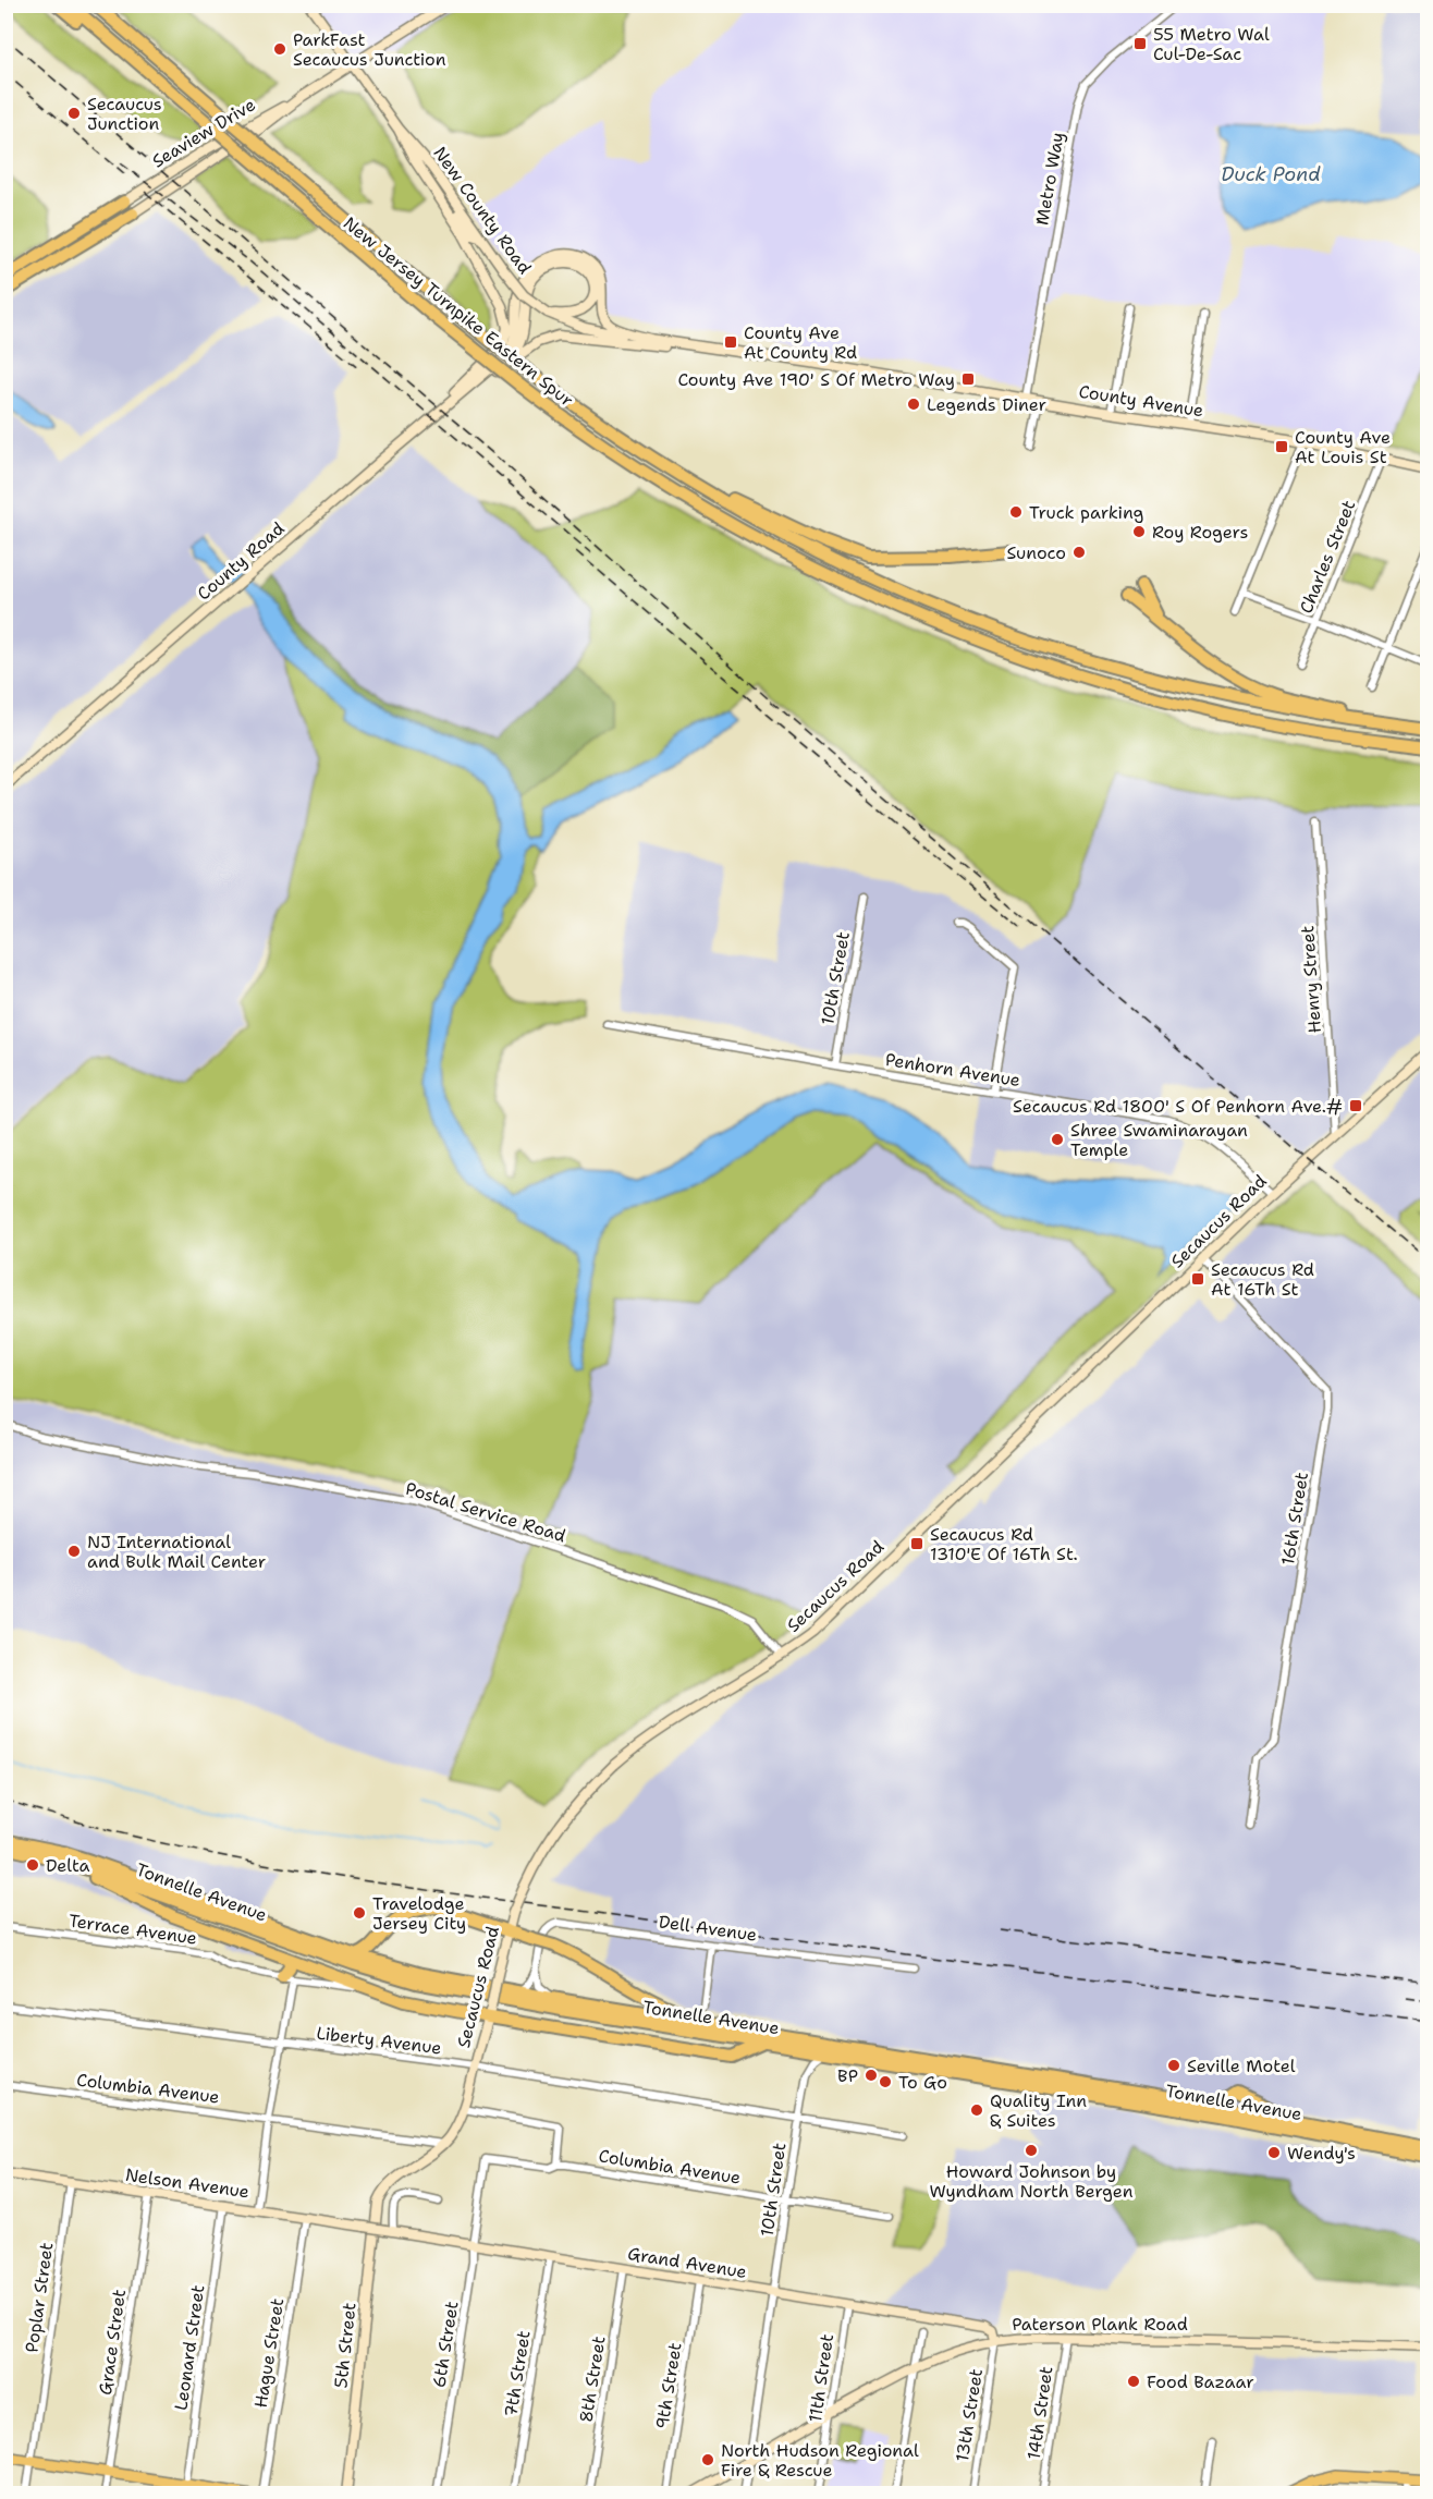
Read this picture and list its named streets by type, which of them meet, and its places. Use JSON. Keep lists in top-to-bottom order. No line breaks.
{"streets":{"highway":["New Jersey Turnpike Eastern Spur","Tonnelle Avenue"],"main road":["Seaview Drive","New County Road","County Avenue","County Road","Secaucus Road","Nelson Avenue","Grand Avenue","Paterson Plank Road","5th Street"],"street":["Metro Way","Charles Street","10th Street","Henry Street","Penhorn Avenue","Postal Service Road","16th Street","Dell Avenue","Terrace Avenue","Liberty Avenue","Columbia Avenue","Poplar Street","Grace Street","6th Street","Leonard Street","Hague Street","7th Street","11th Street","8th Street","9th Street","14th Street","13th Street"]},"crossings":[["Metro Way","County Avenue"],["New County Road","County Avenue"],["New County Road","County Road"],["County Avenue","Charles Street"],["10th Street","Penhorn Avenue"],["10th Street","Tonnelle Avenue"],["10th Street","Liberty Avenue"],["10th Street","Columbia Avenue"],["10th Street","Grand Avenue"],["10th Street","Paterson Plank Road"],["Henry Street","Secaucus Road"],["Penhorn Avenue","Secaucus Road"],["Secaucus Road","Postal Service Road"],["Secaucus Road","16th Street"],["Secaucus Road","Liberty Avenue"],["Secaucus Road","Columbia Avenue"],["Secaucus Road","5th Street"],["Columbia Avenue","6th Street"],["Nelson Avenue","Grand Avenue"],["Nelson Avenue","Poplar Street"],["Nelson Avenue","Grace Street"],["Nelson Avenue","Leonard Street"],["Nelson Avenue","Hague Street"],["Grand Avenue","Paterson Plank Road"],["Grand Avenue","6th Street"],["Grand Avenue","7th Street"],["Grand Avenue","11th Street"],["Grand Avenue","8th Street"],["Grand Avenue","9th Street"],["Grand Avenue","13th Street"],["Paterson Plank Road","11th Street"],["Paterson Plank Road","14th Street"],["Paterson Plank Road","13th Street"]],"water":["Duck Pond"],"places":{"transit":["55 Metro Wal Cul-De-Sac","County Ave At County Rd","County Ave 190' S Of Metro Way","County Ave At Louis St","Secaucus Rd 1800' S Of Penhorn Ave.#","Secaucus Rd At 16Th St","Secaucus Rd 1310'E Of 16Th St."],"other":["ParkFast Secaucus Junction","Secaucus Junction","Legends Diner","Truck parking","Roy Rogers","Sunoco","Shree Swaminarayan Temple","NJ International and Bulk Mail Center","Delta","Travelodge Jersey City","Seville Motel","BP","To Go","Quality Inn & Suites","Howard Johnson by Wyndham North Bergen","Wendy's","Food Bazaar","North Hudson Regional Fire & Rescue"]}}
